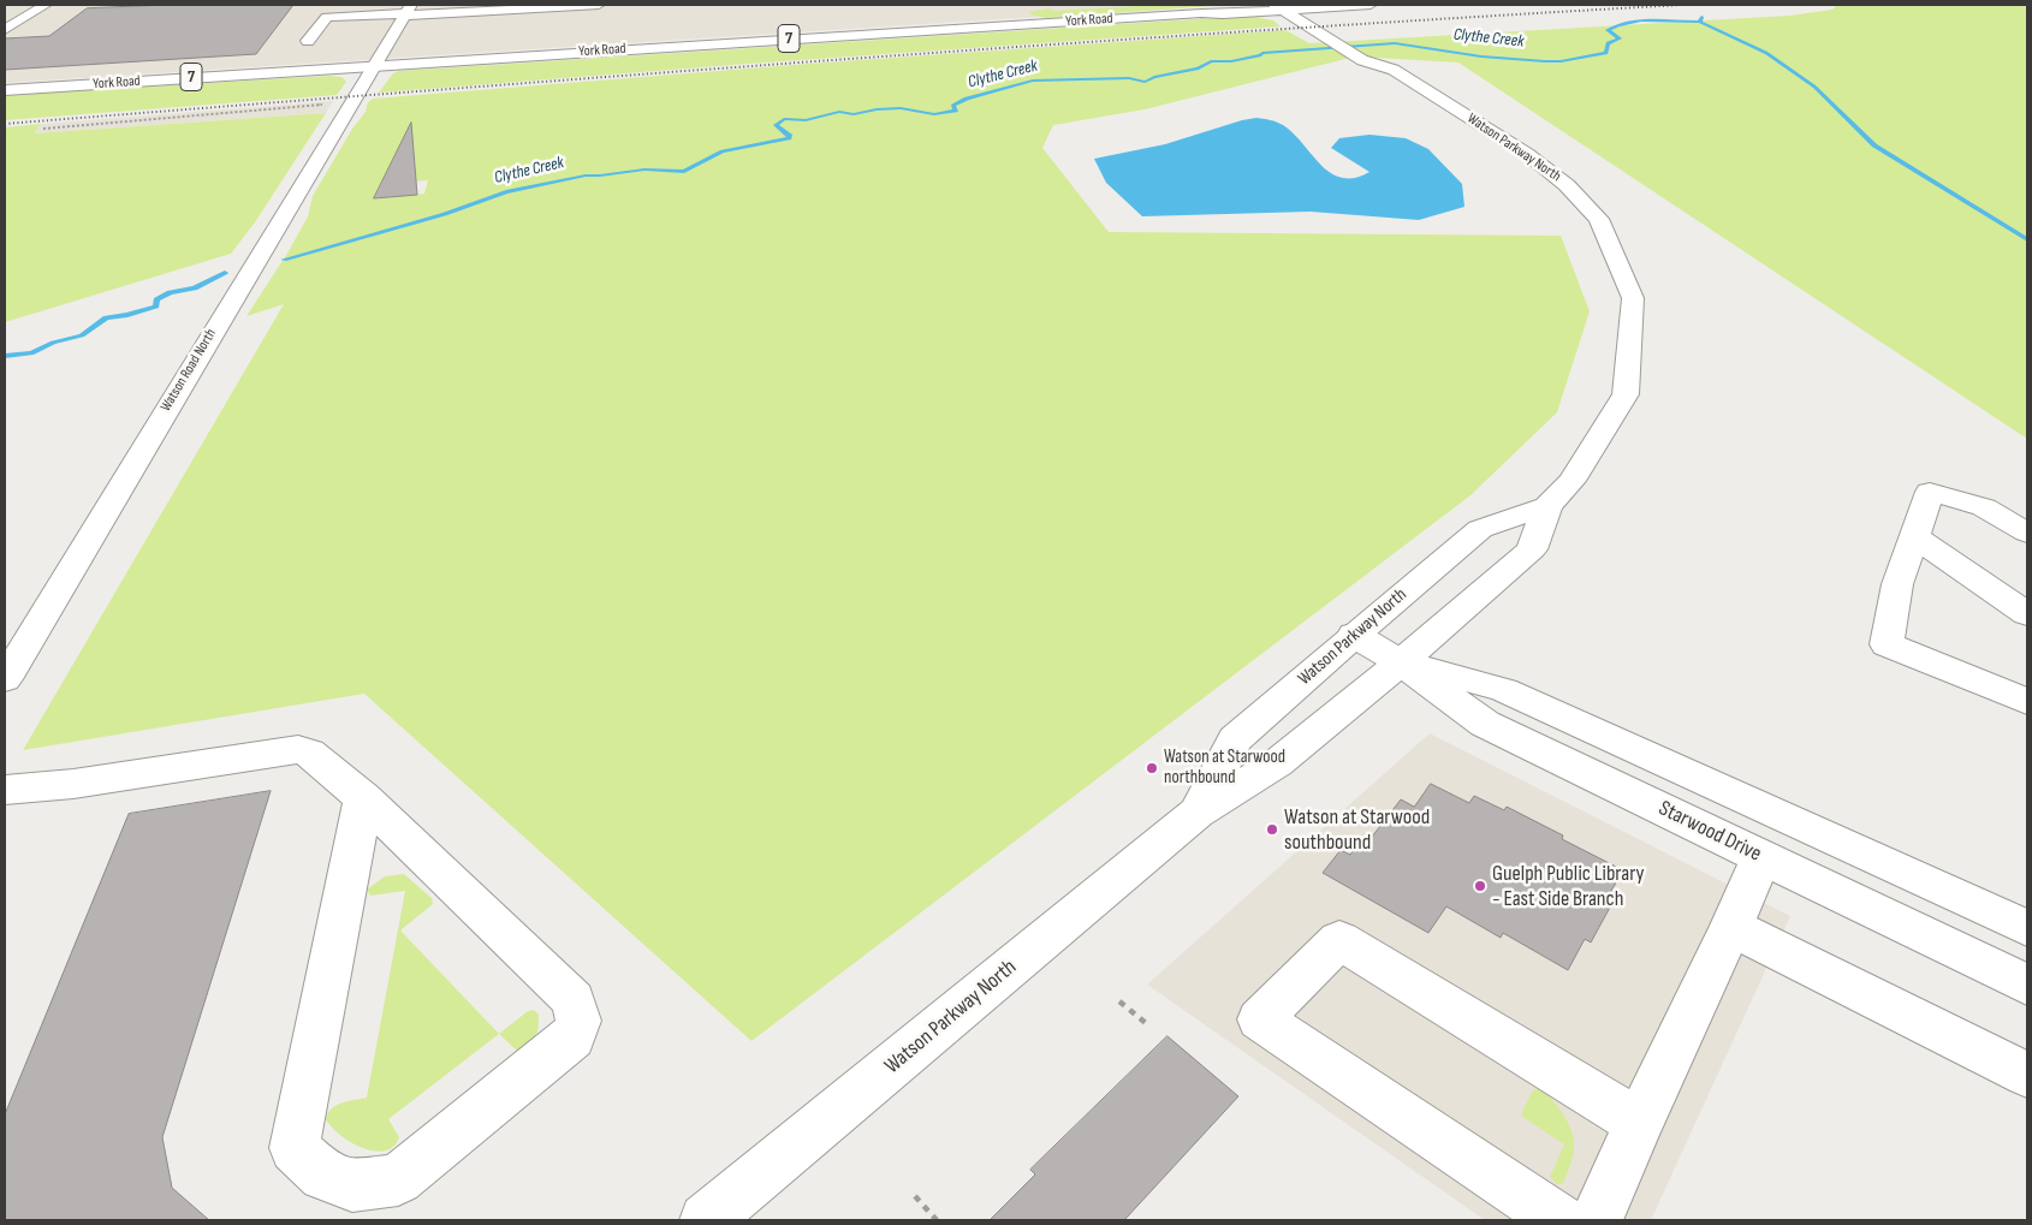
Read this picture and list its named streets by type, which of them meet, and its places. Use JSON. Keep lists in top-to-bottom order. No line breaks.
{"streets":{"main road":["York Road","7","Watson Parkway North","Watson Road North","Starwood Drive"]},"crossings":[["York Road","Watson Parkway North"],["York Road","Watson Road North"],["Watson Parkway North","Starwood Drive"]],"water":["Clythe Creek"],"places":["Watson at Starwood northbound","Watson at Starwood southbound","Guelph Public Library - East Side Branch"]}
